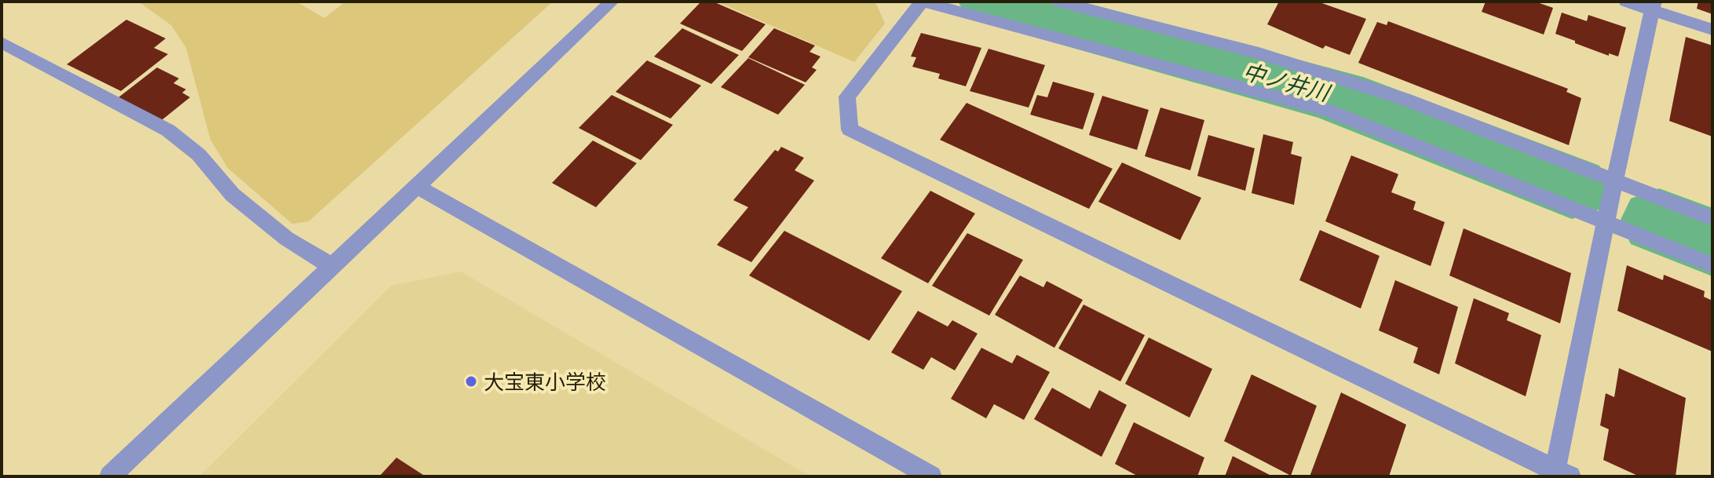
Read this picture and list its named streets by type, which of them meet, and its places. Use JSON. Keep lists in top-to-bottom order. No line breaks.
{"water":["中ノ井川"],"places":["大宝東小学校"]}
